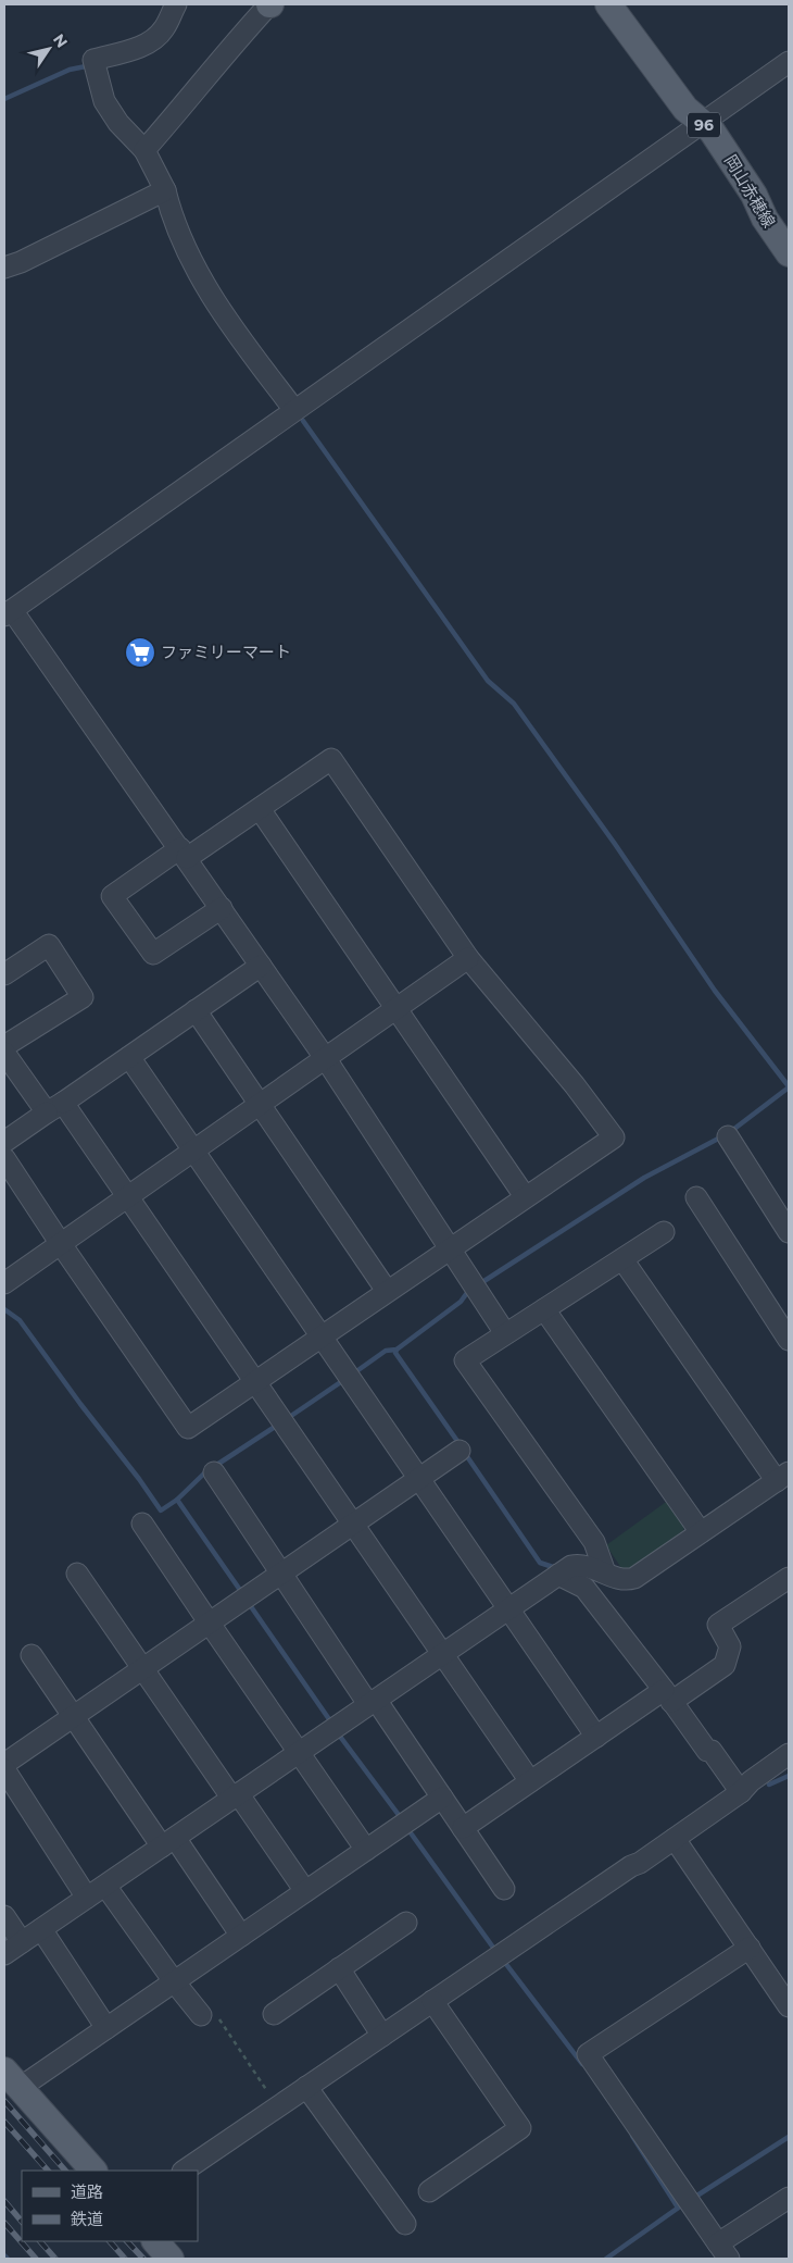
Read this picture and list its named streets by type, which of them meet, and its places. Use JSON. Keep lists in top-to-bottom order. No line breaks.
{"streets":{"main road":["96","岡山赤穂線"]},"places":{"supermarket":["ファミリーマート"]},"legend":["道路","鉄道"],"north":"top right"}
